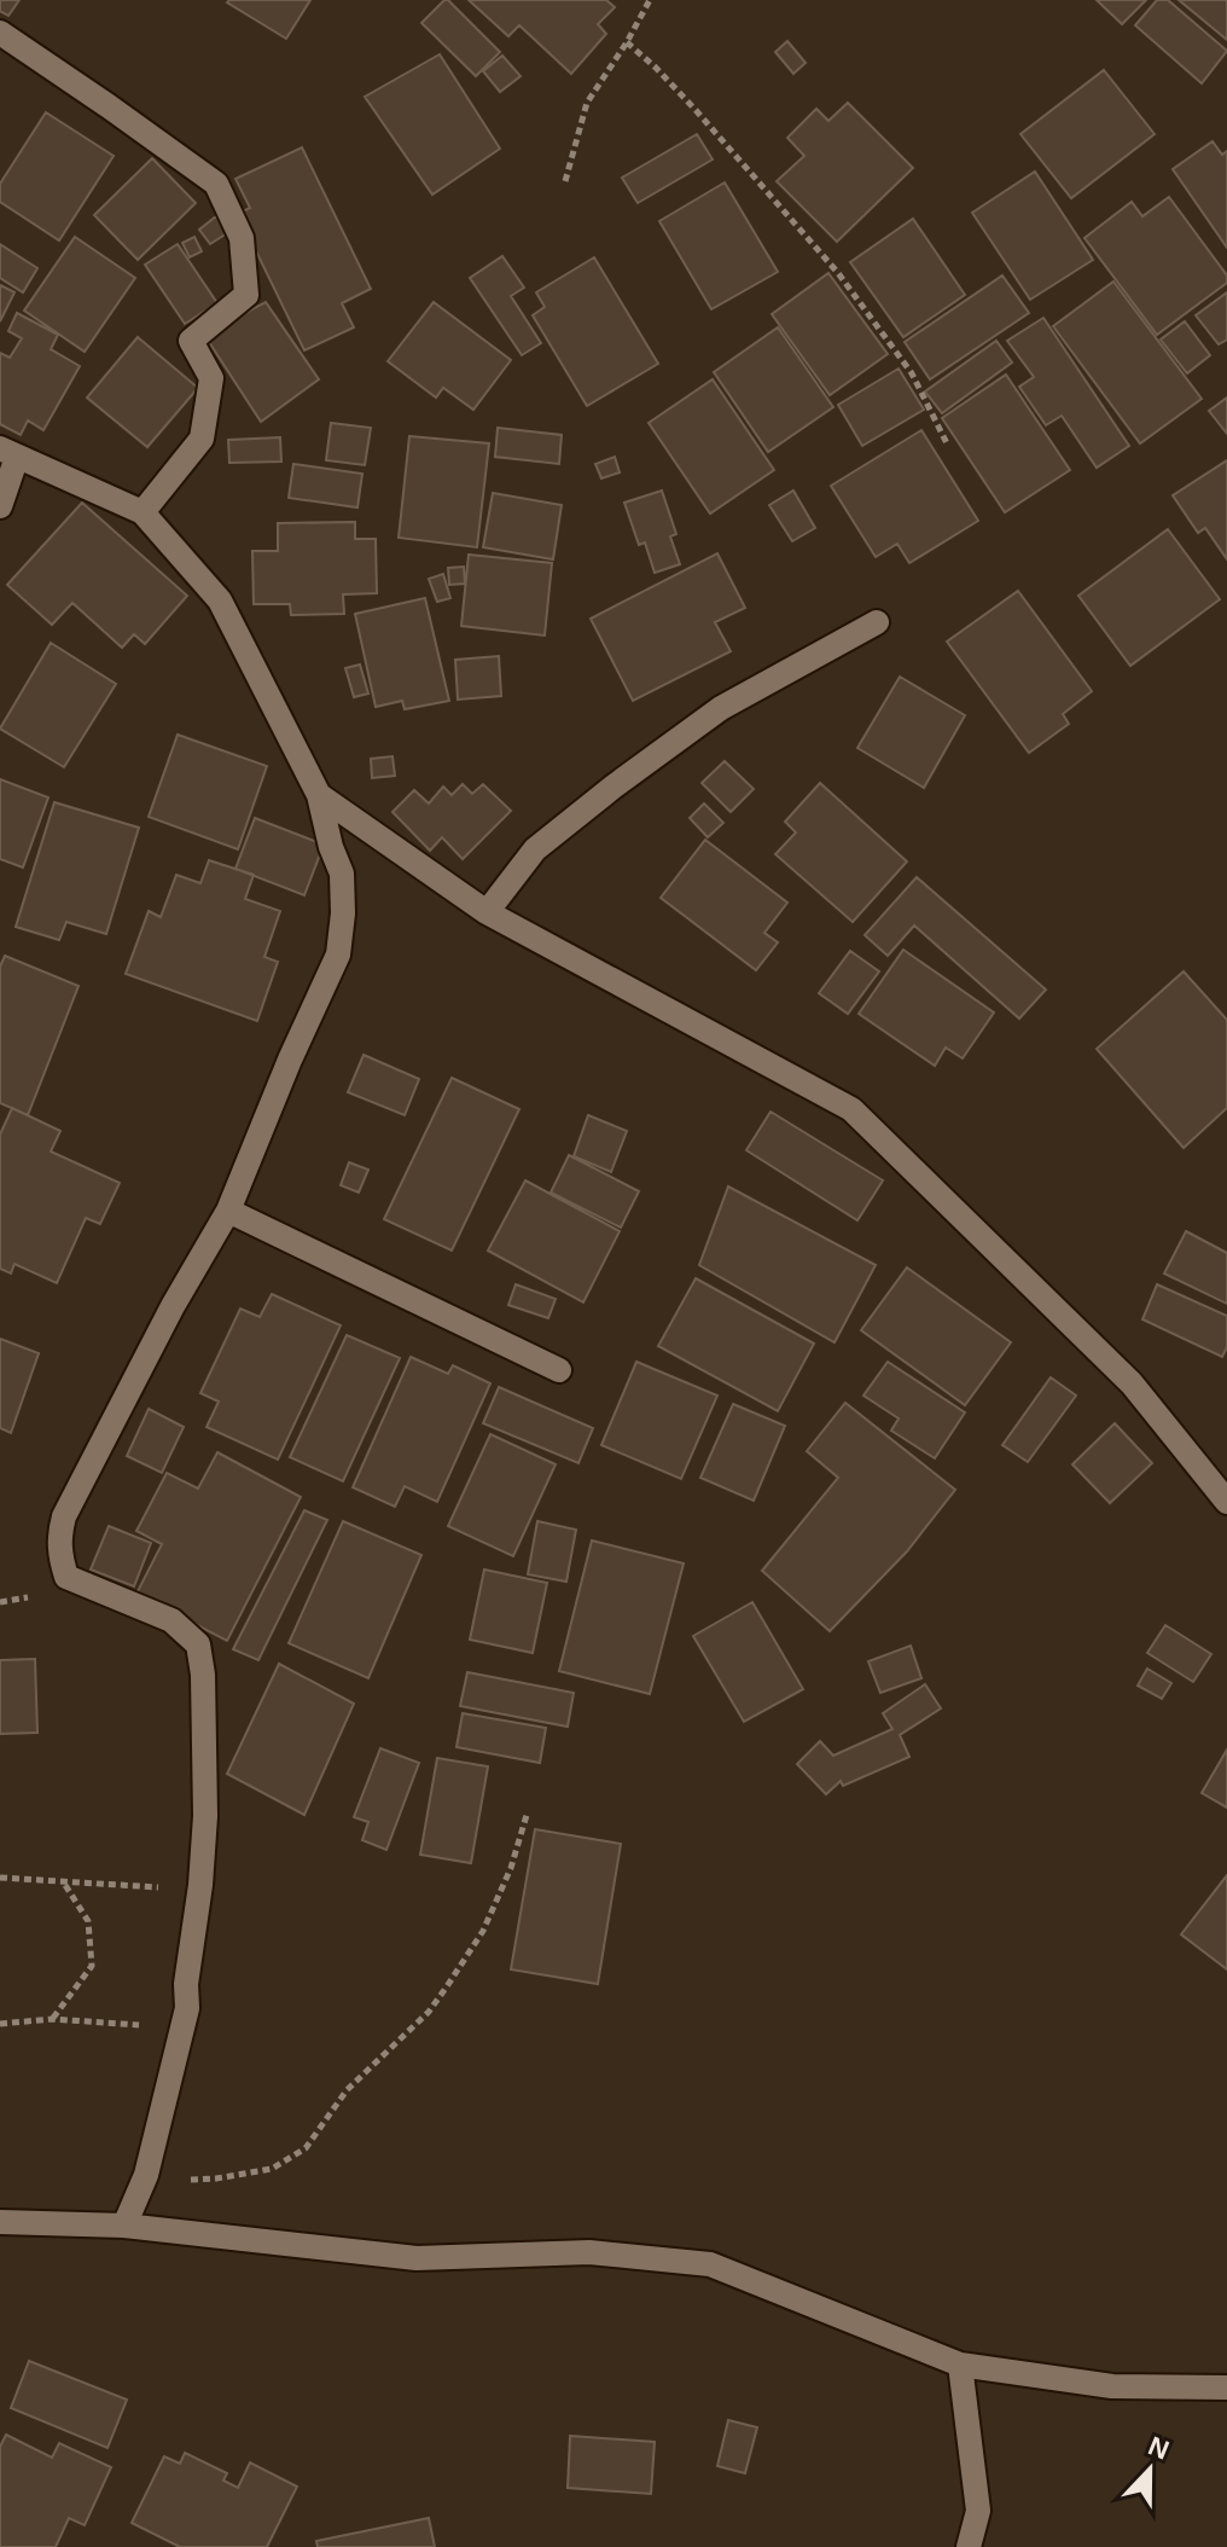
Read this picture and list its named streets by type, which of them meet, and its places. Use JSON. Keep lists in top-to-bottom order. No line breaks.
{"north":"top"}
